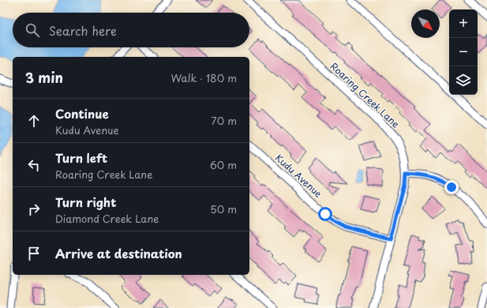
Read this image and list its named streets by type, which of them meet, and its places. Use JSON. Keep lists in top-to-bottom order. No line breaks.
{"streets":{"street":["Roaring Creek Lane","Kudu Avenue"]},"crossings":[["Roaring Creek Lane","Kudu Avenue"]],"north":"bottom right","page":{"map_buttons":["+","−"],"search":"Search here","heading":["3 min","Walk · 180 m"],"list":[["Continue","Kudu Avenue","70 m"],["Turn left","Roaring Creek Lane","60 m"],["Turn right","Diamond Creek Lane","50 m"],"Arrive at destination"]}}
